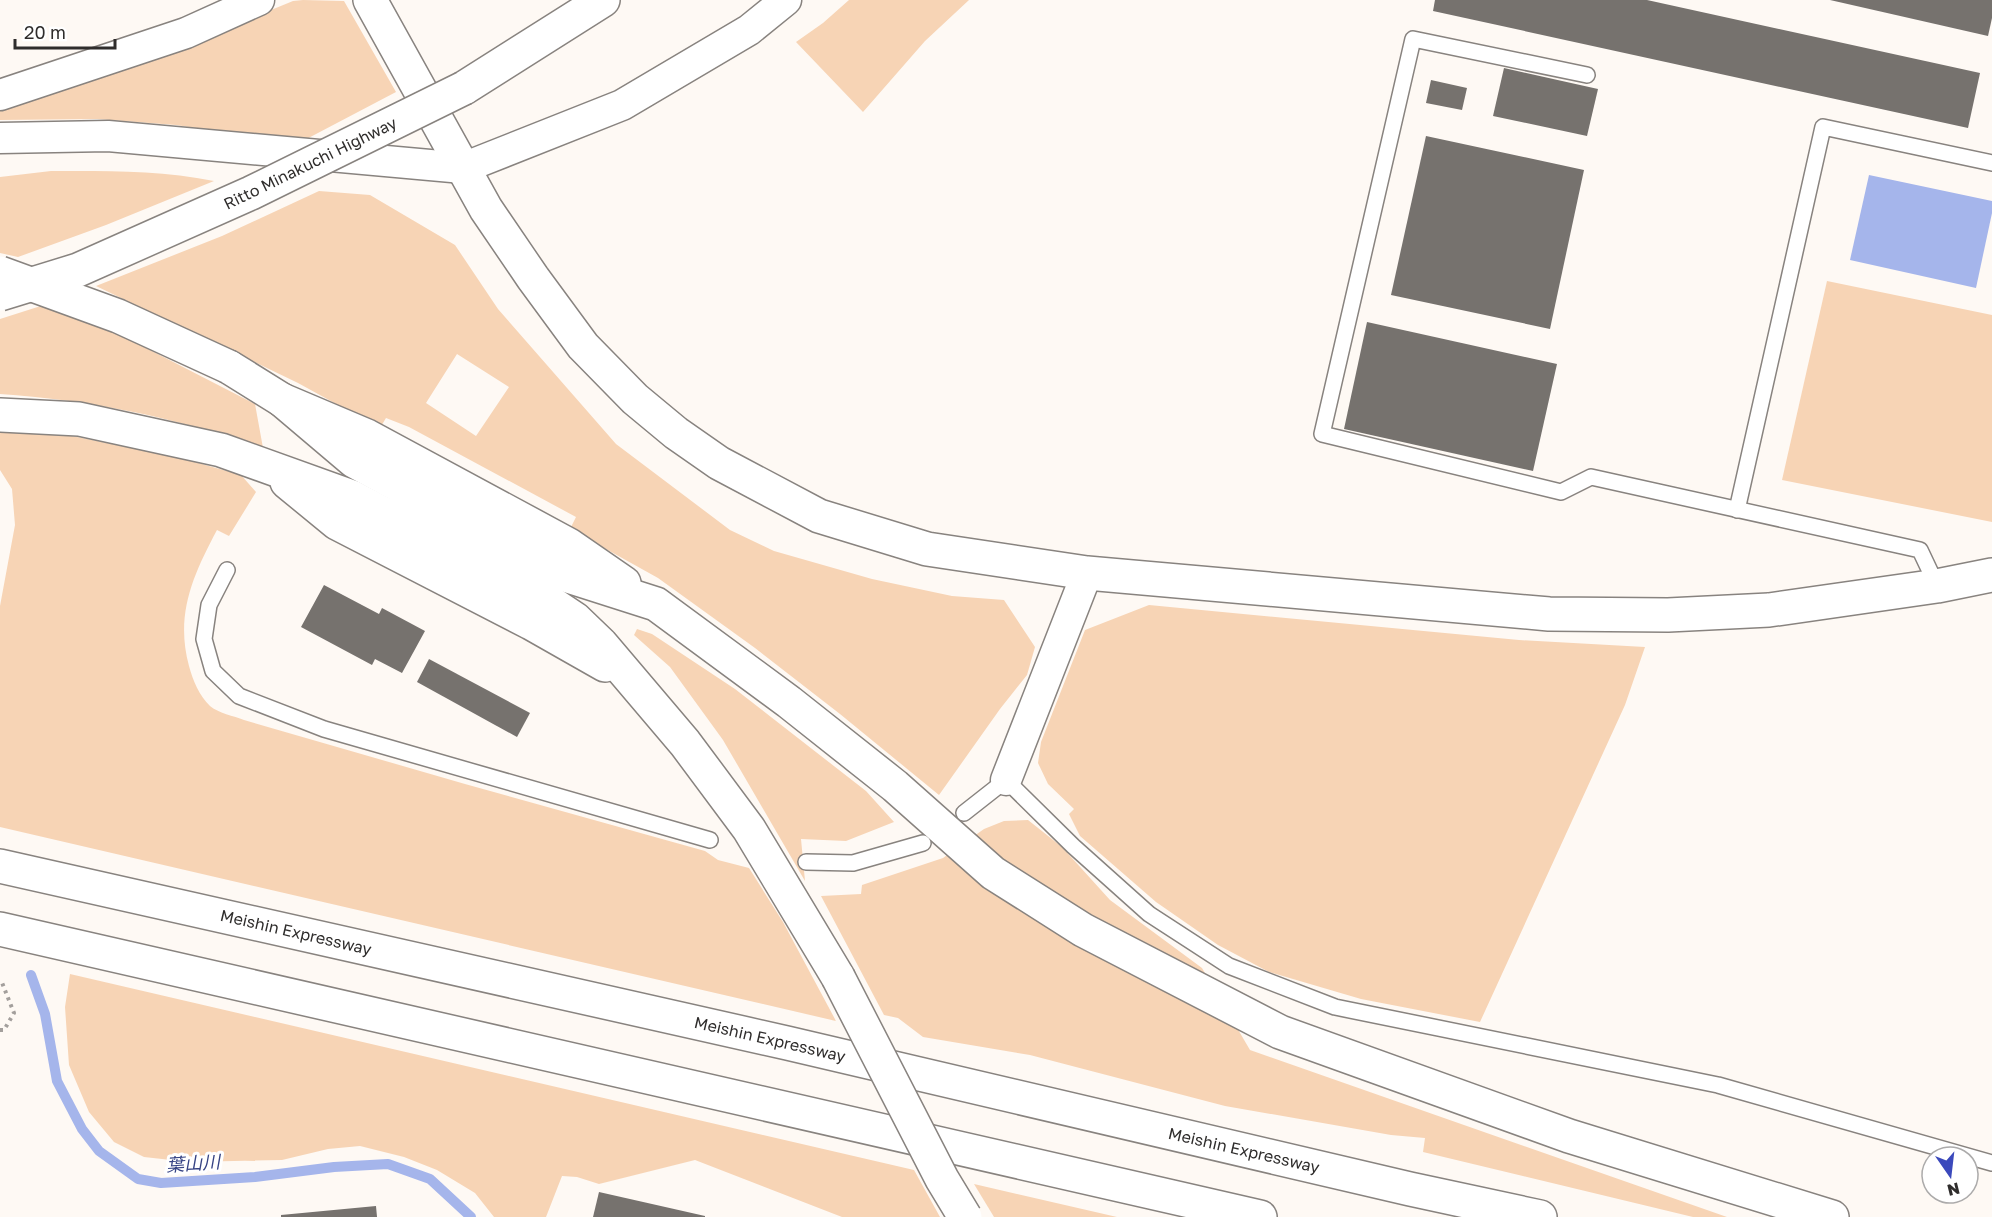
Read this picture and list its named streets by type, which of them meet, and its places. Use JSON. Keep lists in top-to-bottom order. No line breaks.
{"streets":{"main road":["Ritto Minakuchi Highway","Meishin Expressway"]},"water":["葉山川"],"scale_bar":"20 m","north":"bottom"}
